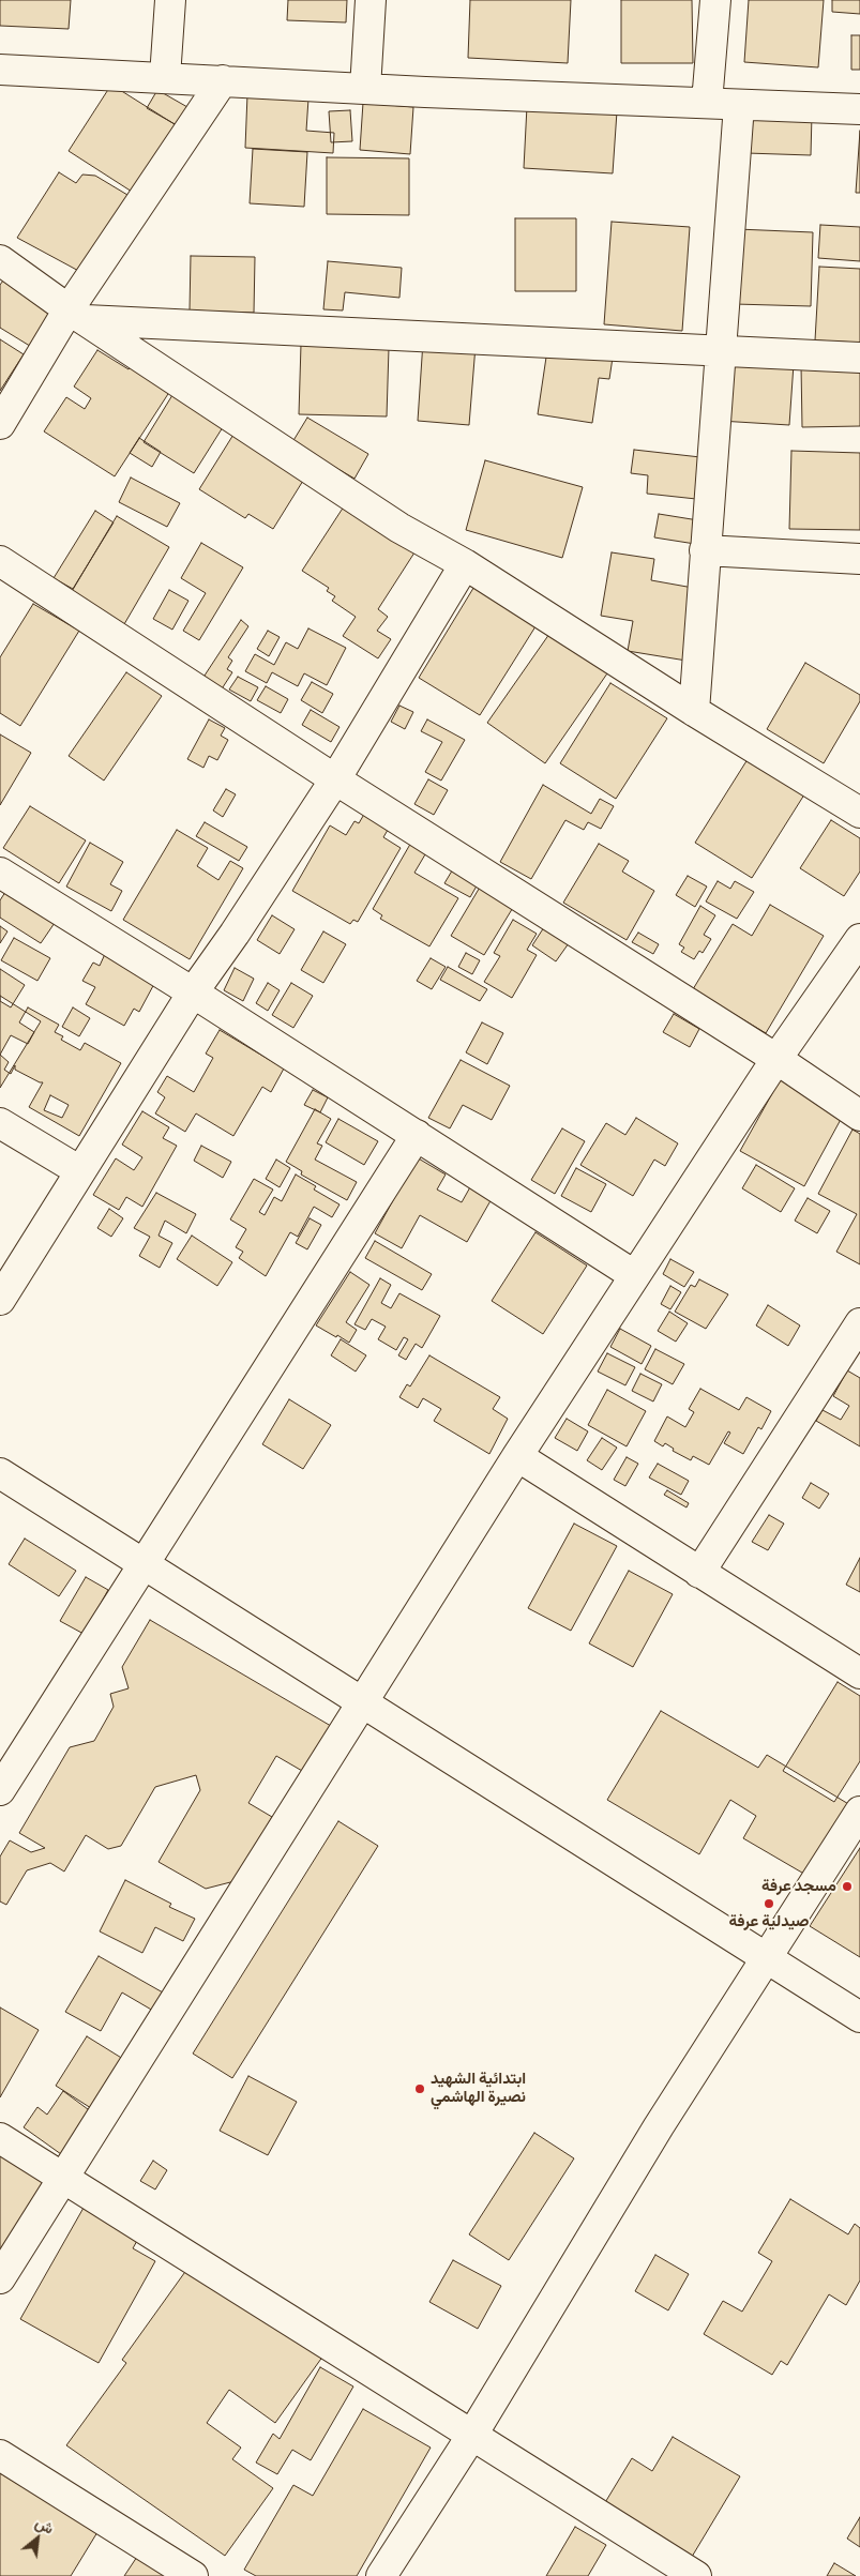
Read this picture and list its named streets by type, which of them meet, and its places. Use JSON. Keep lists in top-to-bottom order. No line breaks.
{"places":["مسجد عرفة","صيدلية عرفة","ابتدائية الشهيد نصيرة الهاشمي"],"north":"top right"}
